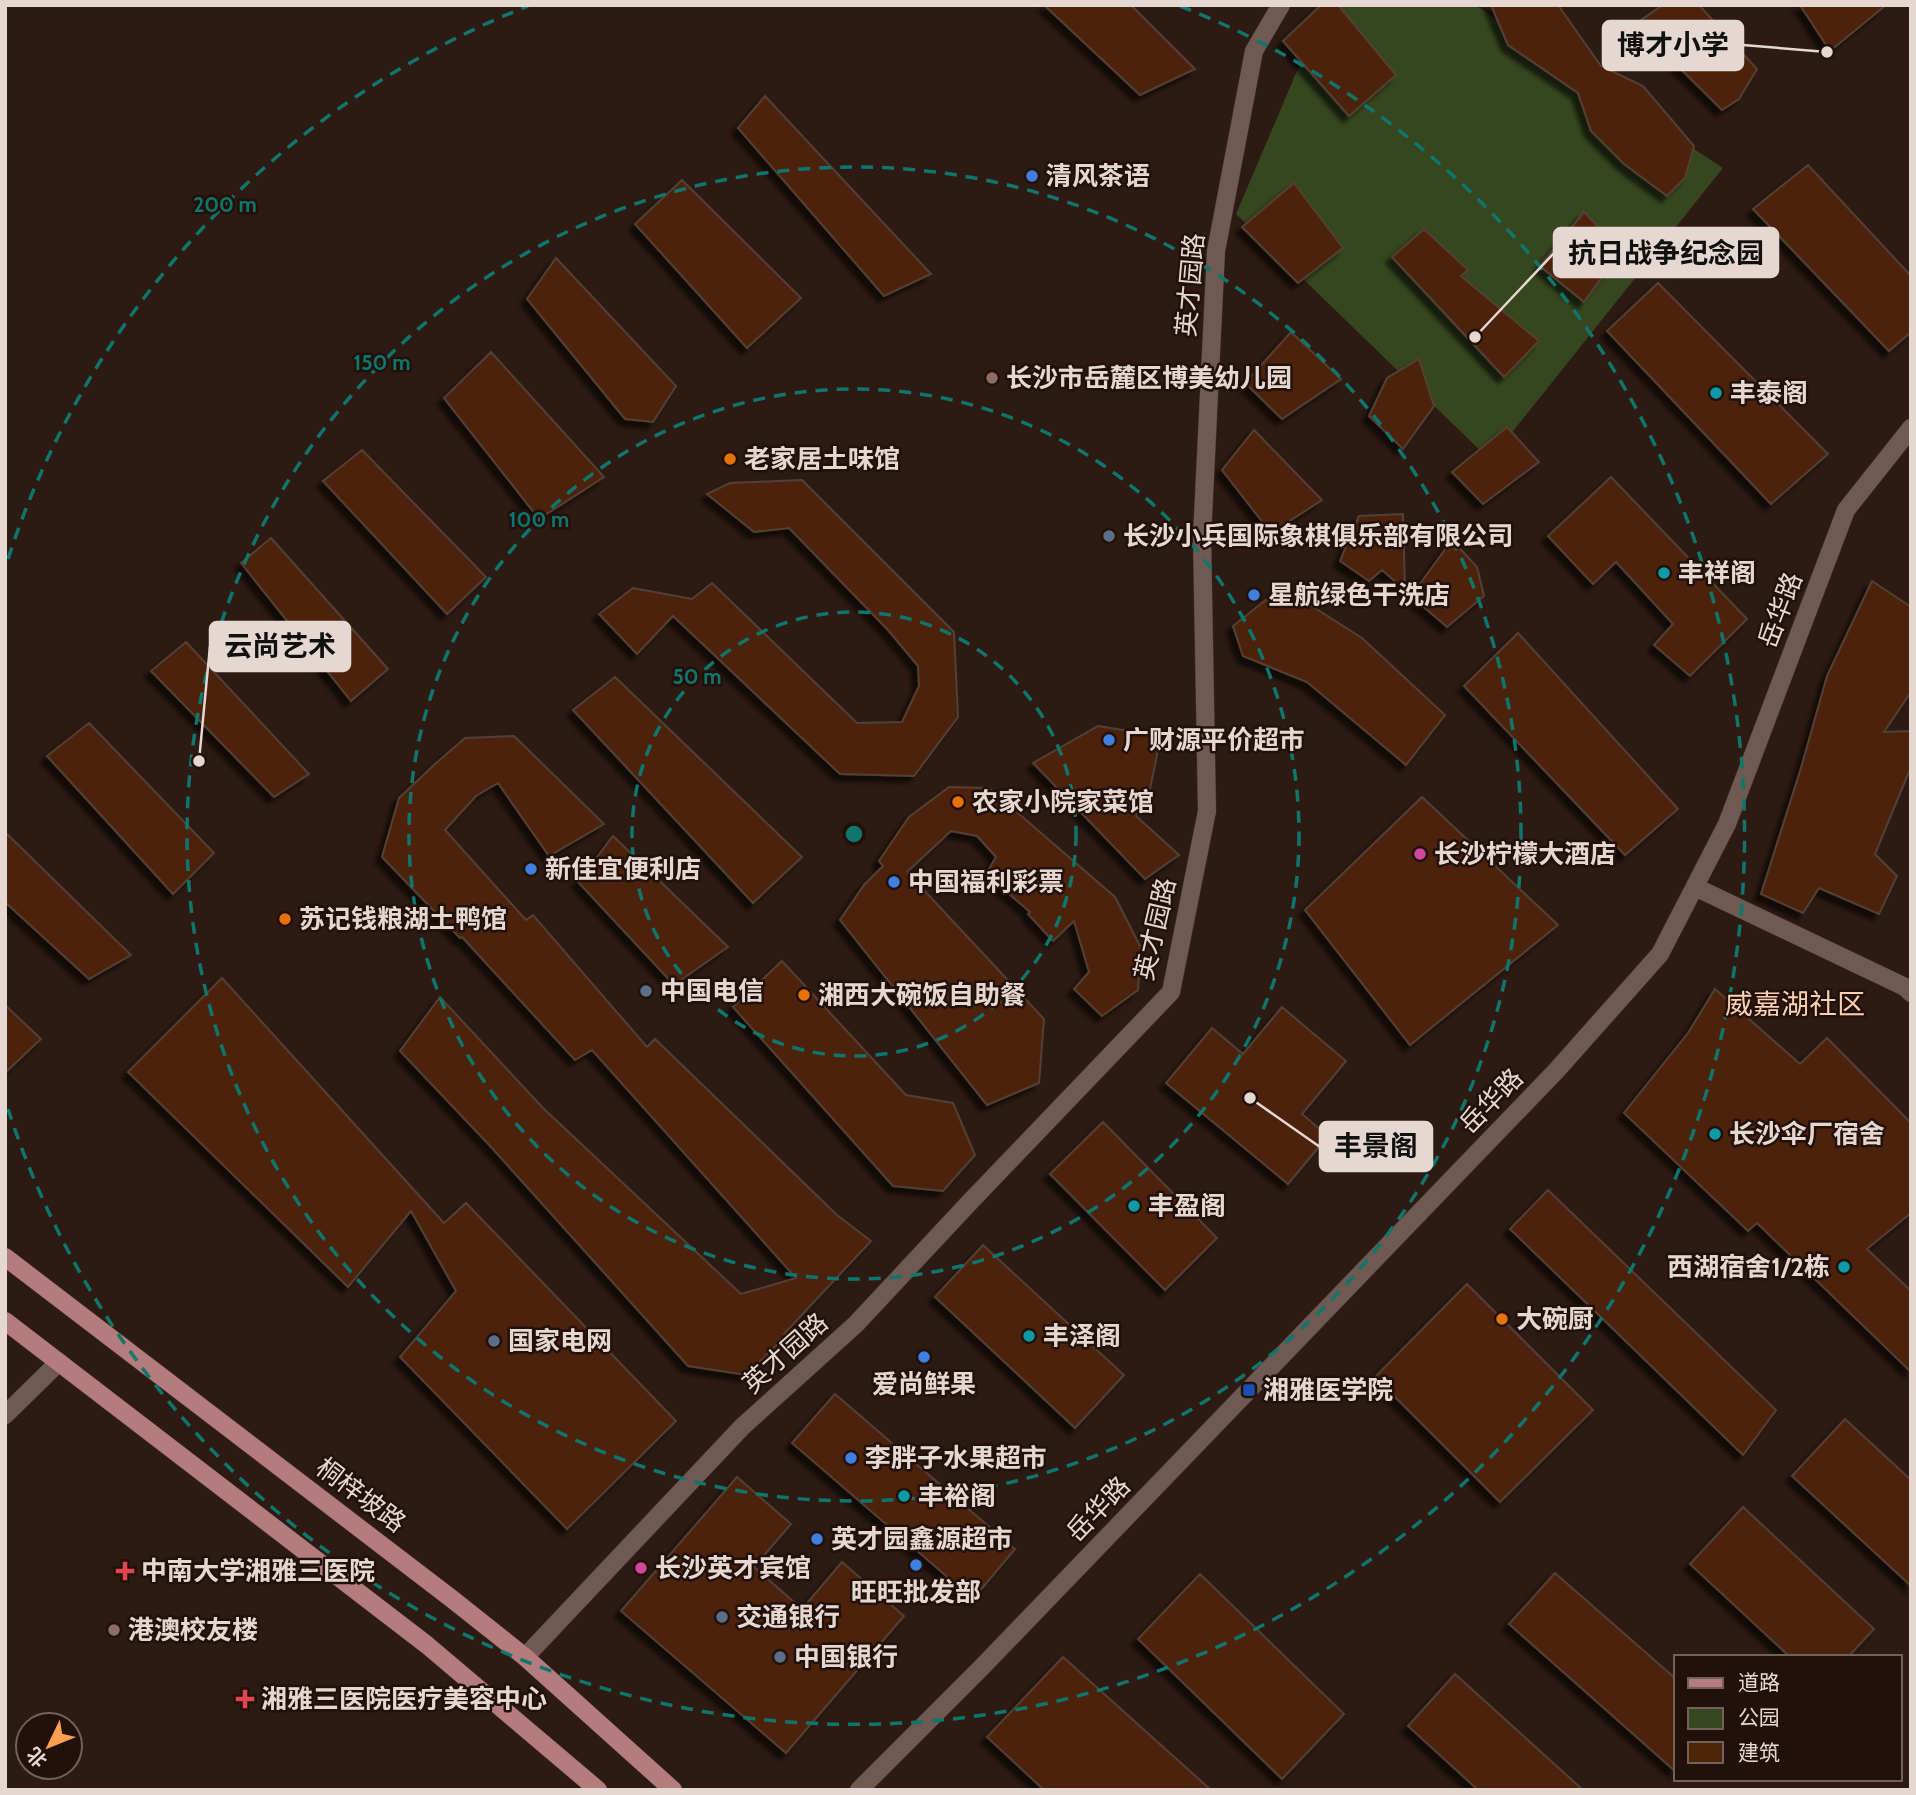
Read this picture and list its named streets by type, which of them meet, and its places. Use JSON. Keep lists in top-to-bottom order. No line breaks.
{"streets":{"main road":["桐梓坡路"],"street":["英才园路","岳华路"]},"crossings":[["英才园路","桐梓坡路"]],"districts":["威嘉湖社区"],"places":{"other":["博才小学","清风茶语","抗日战争纪念园","长沙市岳麓区博美幼儿园","丰泰阁","老家居土味馆","长沙小兵国际象棋俱乐部有限公司","丰祥阁","星航绿色干洗店","广财源平价超市","云尚艺术","农家小院家菜馆","长沙柠檬大酒店","新佳宜便利店","中国福利彩票","苏记钱粮湖土鸭馆","中国电信","湘西大碗饭自助餐","丰景阁","长沙伞厂宿舍","丰盈阁","西湖宿舍1/2栋","大碗厨","丰泽阁","国家电网","爱尚鲜果","李胖子水果超市","丰裕阁","英才园鑫源超市","旺旺批发部","长沙英才宾馆","交通银行","港澳校友楼","中国银行"],"transit":["湘雅医学院"],"health":["中南大学湘雅三医院","湘雅三医院医疗美容中心"]},"legend":["道路","公园","建筑"],"north":"bottom left","rings":["200 m","150 m","100 m","50 m"]}
